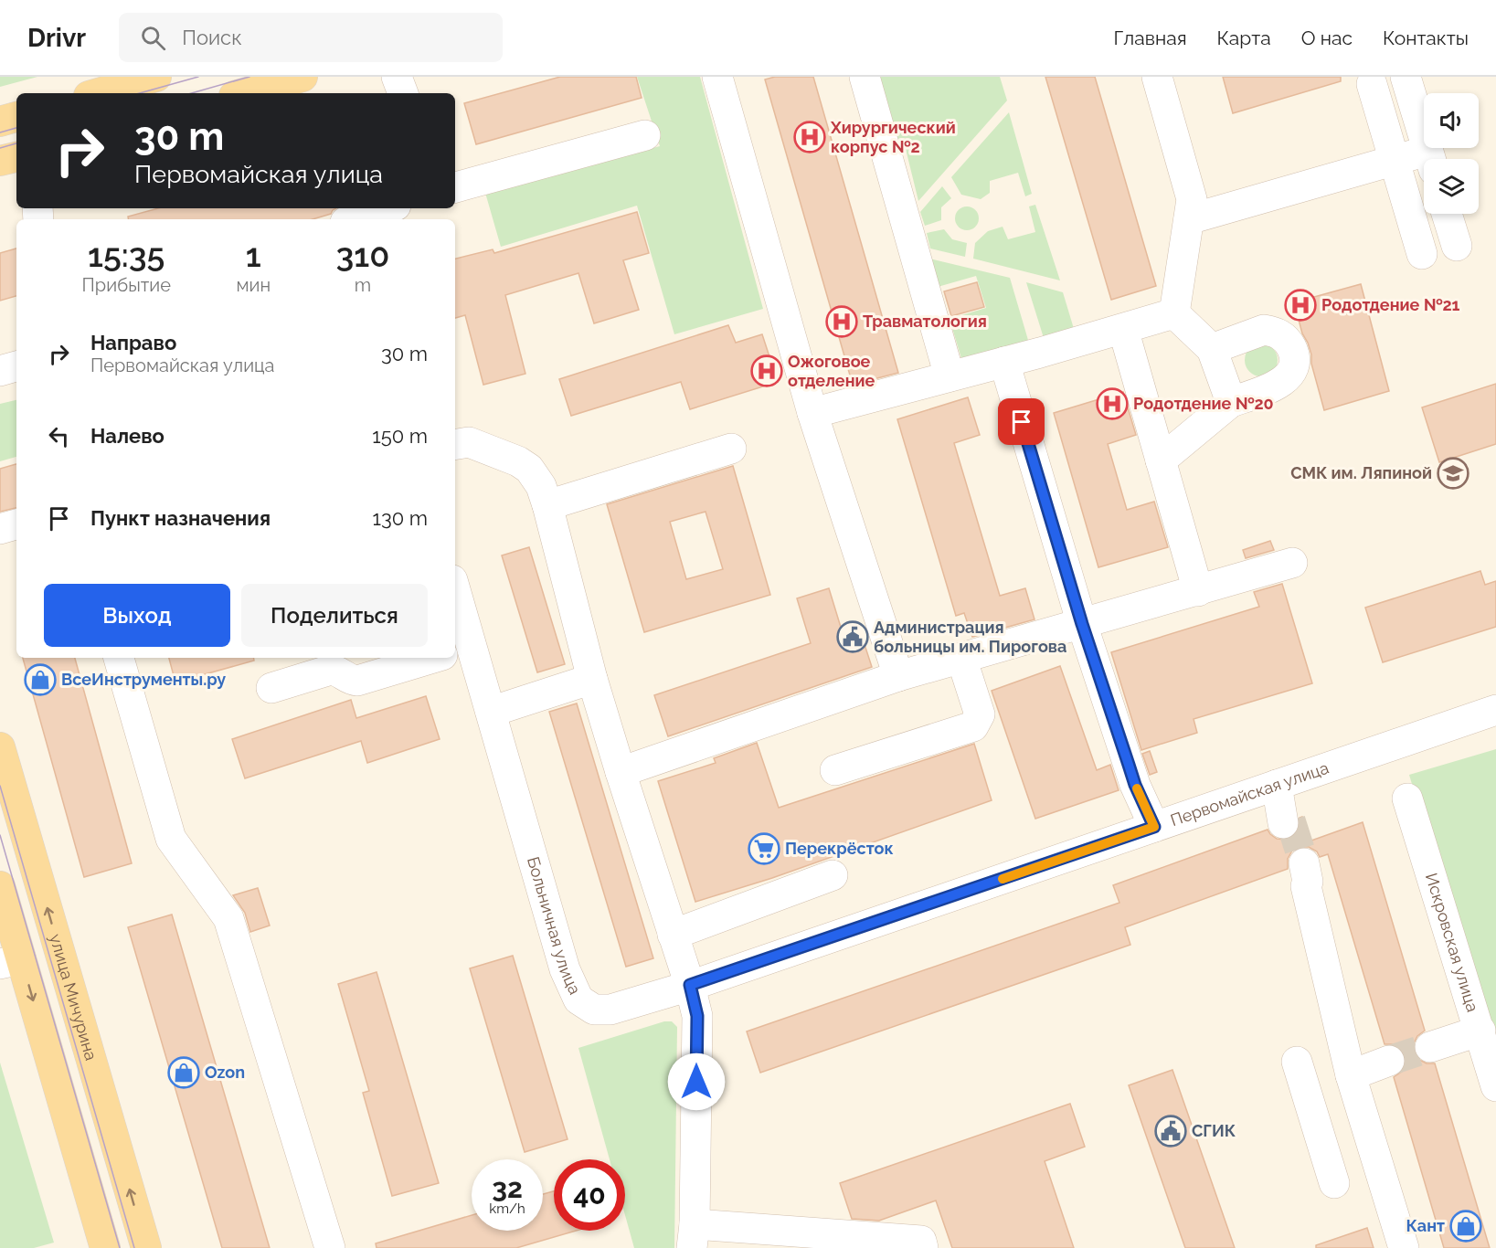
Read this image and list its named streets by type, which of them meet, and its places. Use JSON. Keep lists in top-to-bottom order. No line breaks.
{"streets":{"main road":["улица Мичурина"],"street":["Первомайская улица","Больничная улица","Искровская улица"]},"crossings":[["Первомайская улица","Больничная улица"]],"places":{"hospital":["Хирургический корпус №2","Родотдение №21","Травматология","Ожоговое отделение","Родотдение №20"],"school or university":["СМК им. Ляпиной"],"public building":["Администрация больницы им. Пирогова","СГИК"],"shop":["ВсеИнструменты.ру","Ozon","Кант"],"supermarket":["Перекрёсток"]},"page":{"header":"Drivr","search":"Поиск","nav":["Главная","Карта","О нас","Контакты"],"turn":["30 m","Первомайская улица"],"eta":["15:35","Прибытие","1","мин","310","m"],"list":[{"name":"Направо","note":"Первомайская улица","value":"30 m"},{"name":"Налево","value":"150 m"},{"name":"Пункт назначения","value":"130 m"}],"buttons":["Выход","Поделиться"],"speed":"32 km/h","limit":"40"}}
